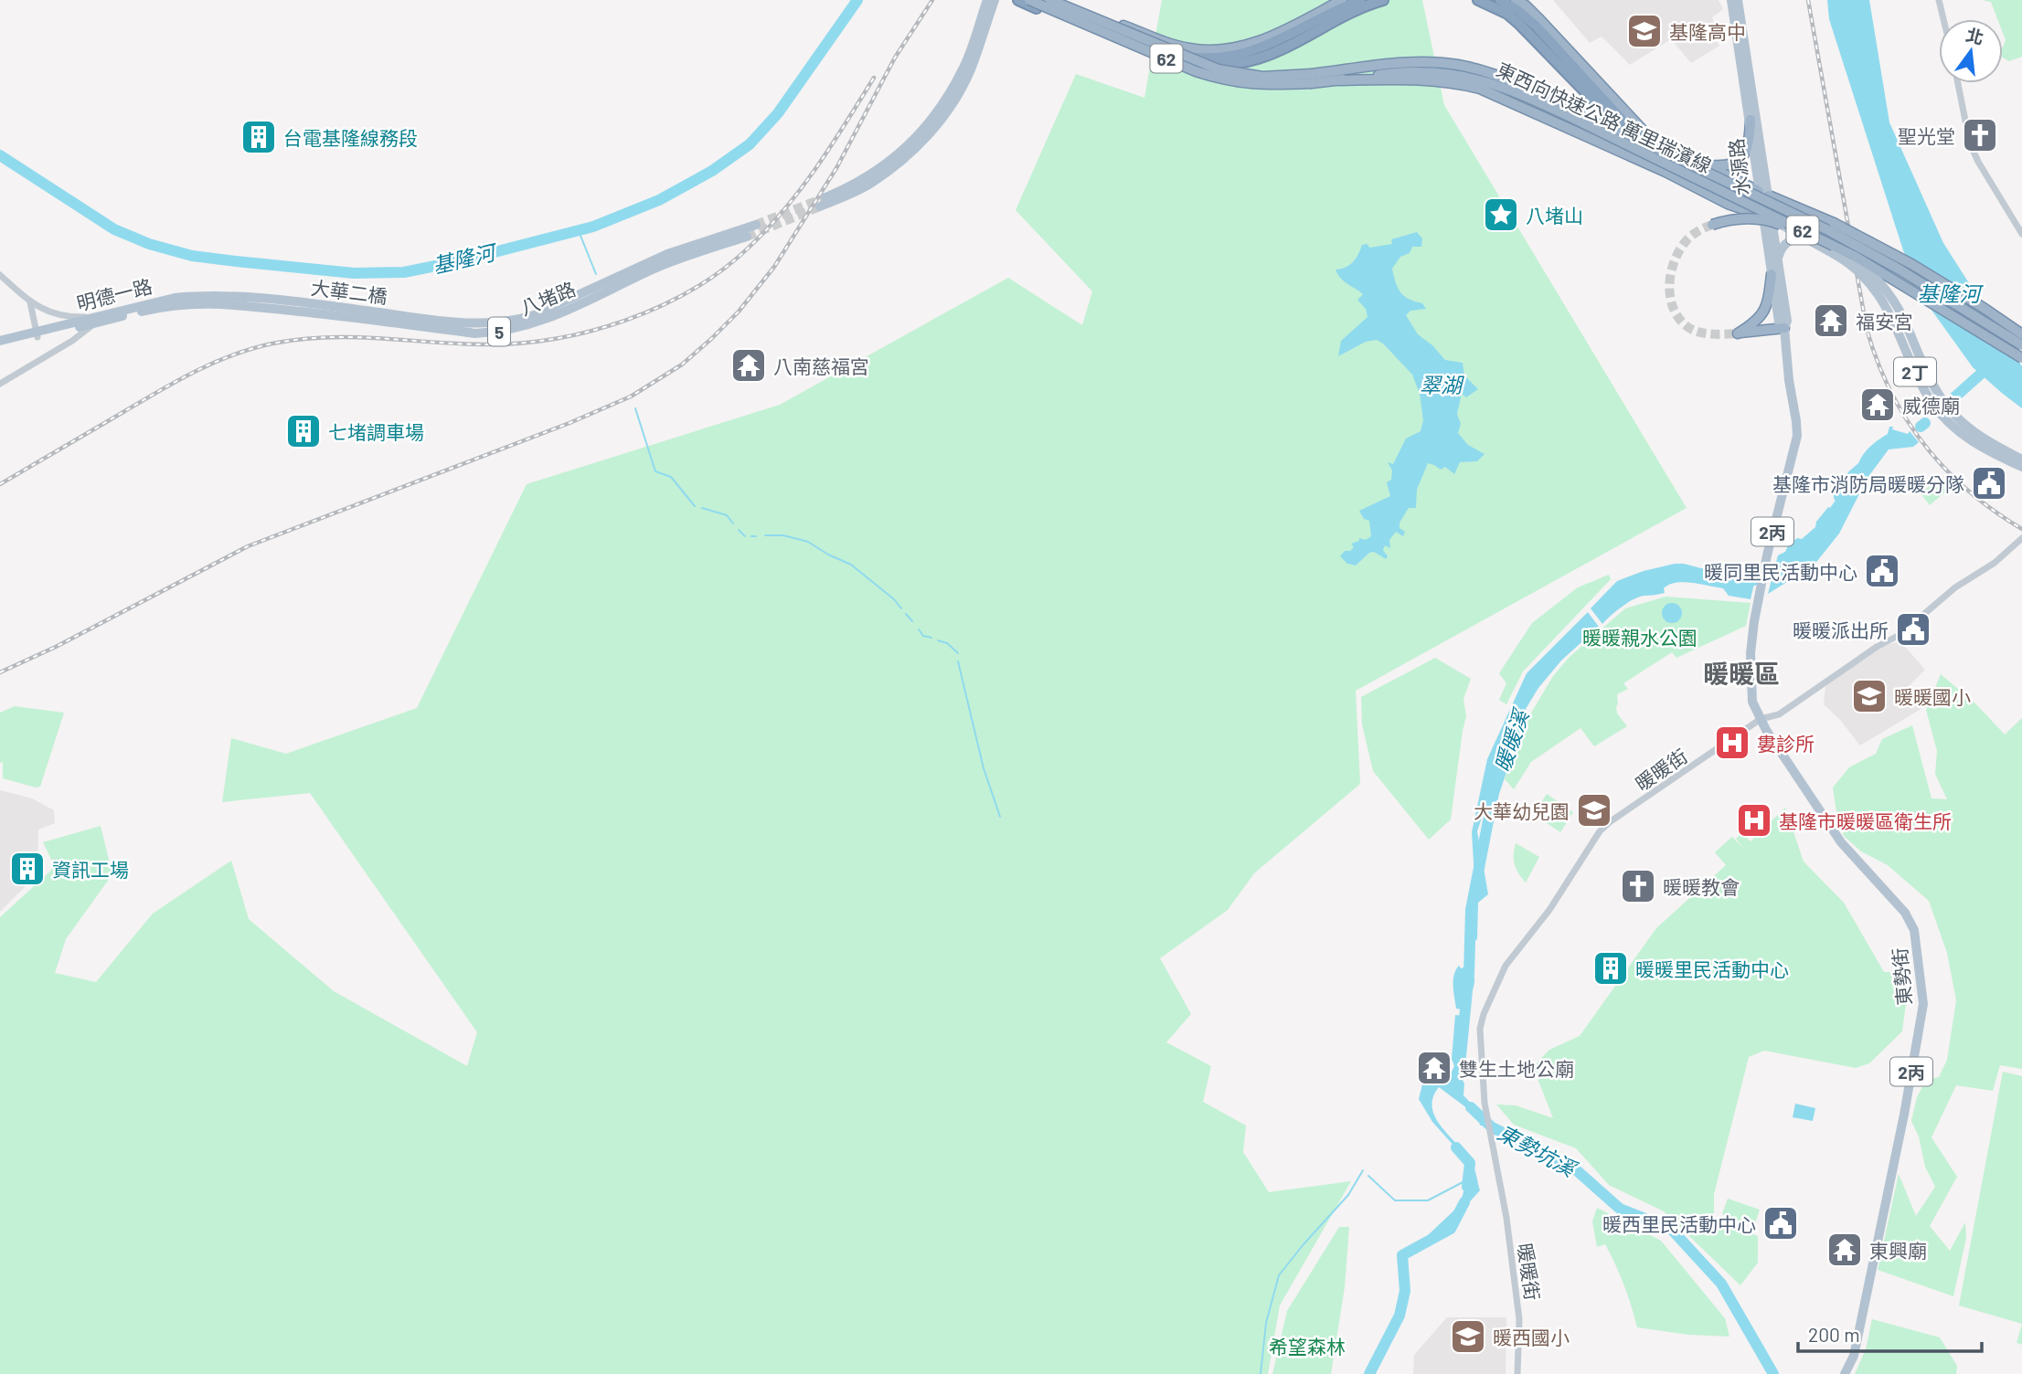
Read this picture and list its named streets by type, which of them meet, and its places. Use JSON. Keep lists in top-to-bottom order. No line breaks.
{"streets":{"highway":["62","東西向快速公路 萬里瑞濱線"],"main road":["水源路","大華二橋","明德一路","八堵路","5","2丁","2丙","東勢街"],"street":["暖暖街"]},"crossings":[["東西向快速公路 萬里瑞濱線","2丁"],["水源路","2丁"],["水源路","東勢街"],["大華二橋","明德一路"],["大華二橋","八堵路"],["明德一路","八堵路"],["暖暖街","東勢街"]],"districts":["暖暖區"],"water":["基隆河","翠湖","暖暖溪","東勢坑溪"],"parks":["暖暖親水公園","希望森林"],"places":{"school or university":["基隆高中","暖暖國小","大華幼兒園","暖西國小"],"church":["聖光堂","暖暖教會"],"building":["台電基隆線務段","七堵調車場","資訊工場","暖暖里民活動中心"],"place":["八堵山"],"temple":["福安宮","八南慈福宮","威德廟","雙生土地公廟","東興廟"],"public building":["基隆市消防局暖暖分隊","暖同里民活動中心","暖暖派出所","暖西里民活動中心"],"hospital":["婁診所","基隆市暖暖區衛生所"]},"scale_bar":"200 m","north":"top"}
